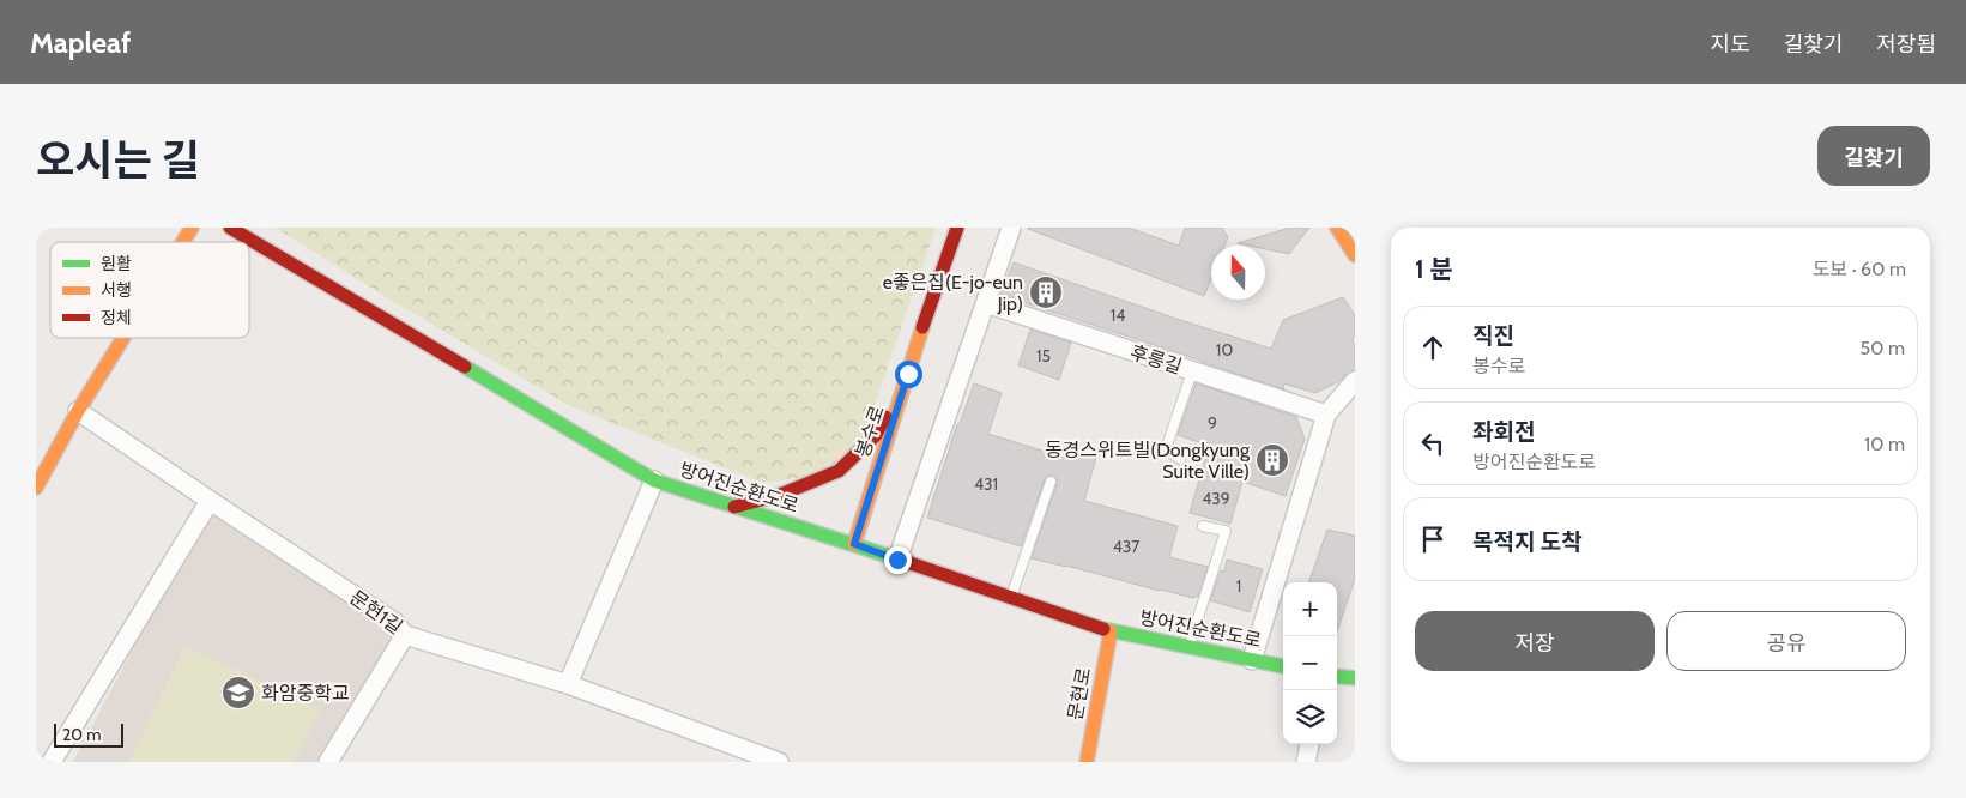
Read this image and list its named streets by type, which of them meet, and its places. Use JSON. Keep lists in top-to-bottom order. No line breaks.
{"streets":{"main road":["봉수로","방어진순환도로","문현로"],"street":["후릉길","문현1길"]},"crossings":[["봉수로","방어진순환도로"],["방어진순환도로","문현로"]],"places":{"building":["e좋은집(E-jo-eun Jip)","동경스위트빌(Dongkyung Suite Ville)"],"school or university":["화암중학교"]},"house_numbers":["14","10","15","9","431","439","437","1"],"legend":["원활","서행","정체"],"scale_bar":"20 m","north":"top","page":{"header":"Mapleaf","nav":["지도","길찾기","저장됨"],"title":"오시는 길","buttons":["길찾기",["저장","공유"]],"heading":["1 분","도보 · 60 m"],"list":[["직진","봉수로","50 m"],["좌회전","방어진순환도로","10 m"],"목적지 도착"],"map_buttons":["+","−"],"scale":"20 m"}}
